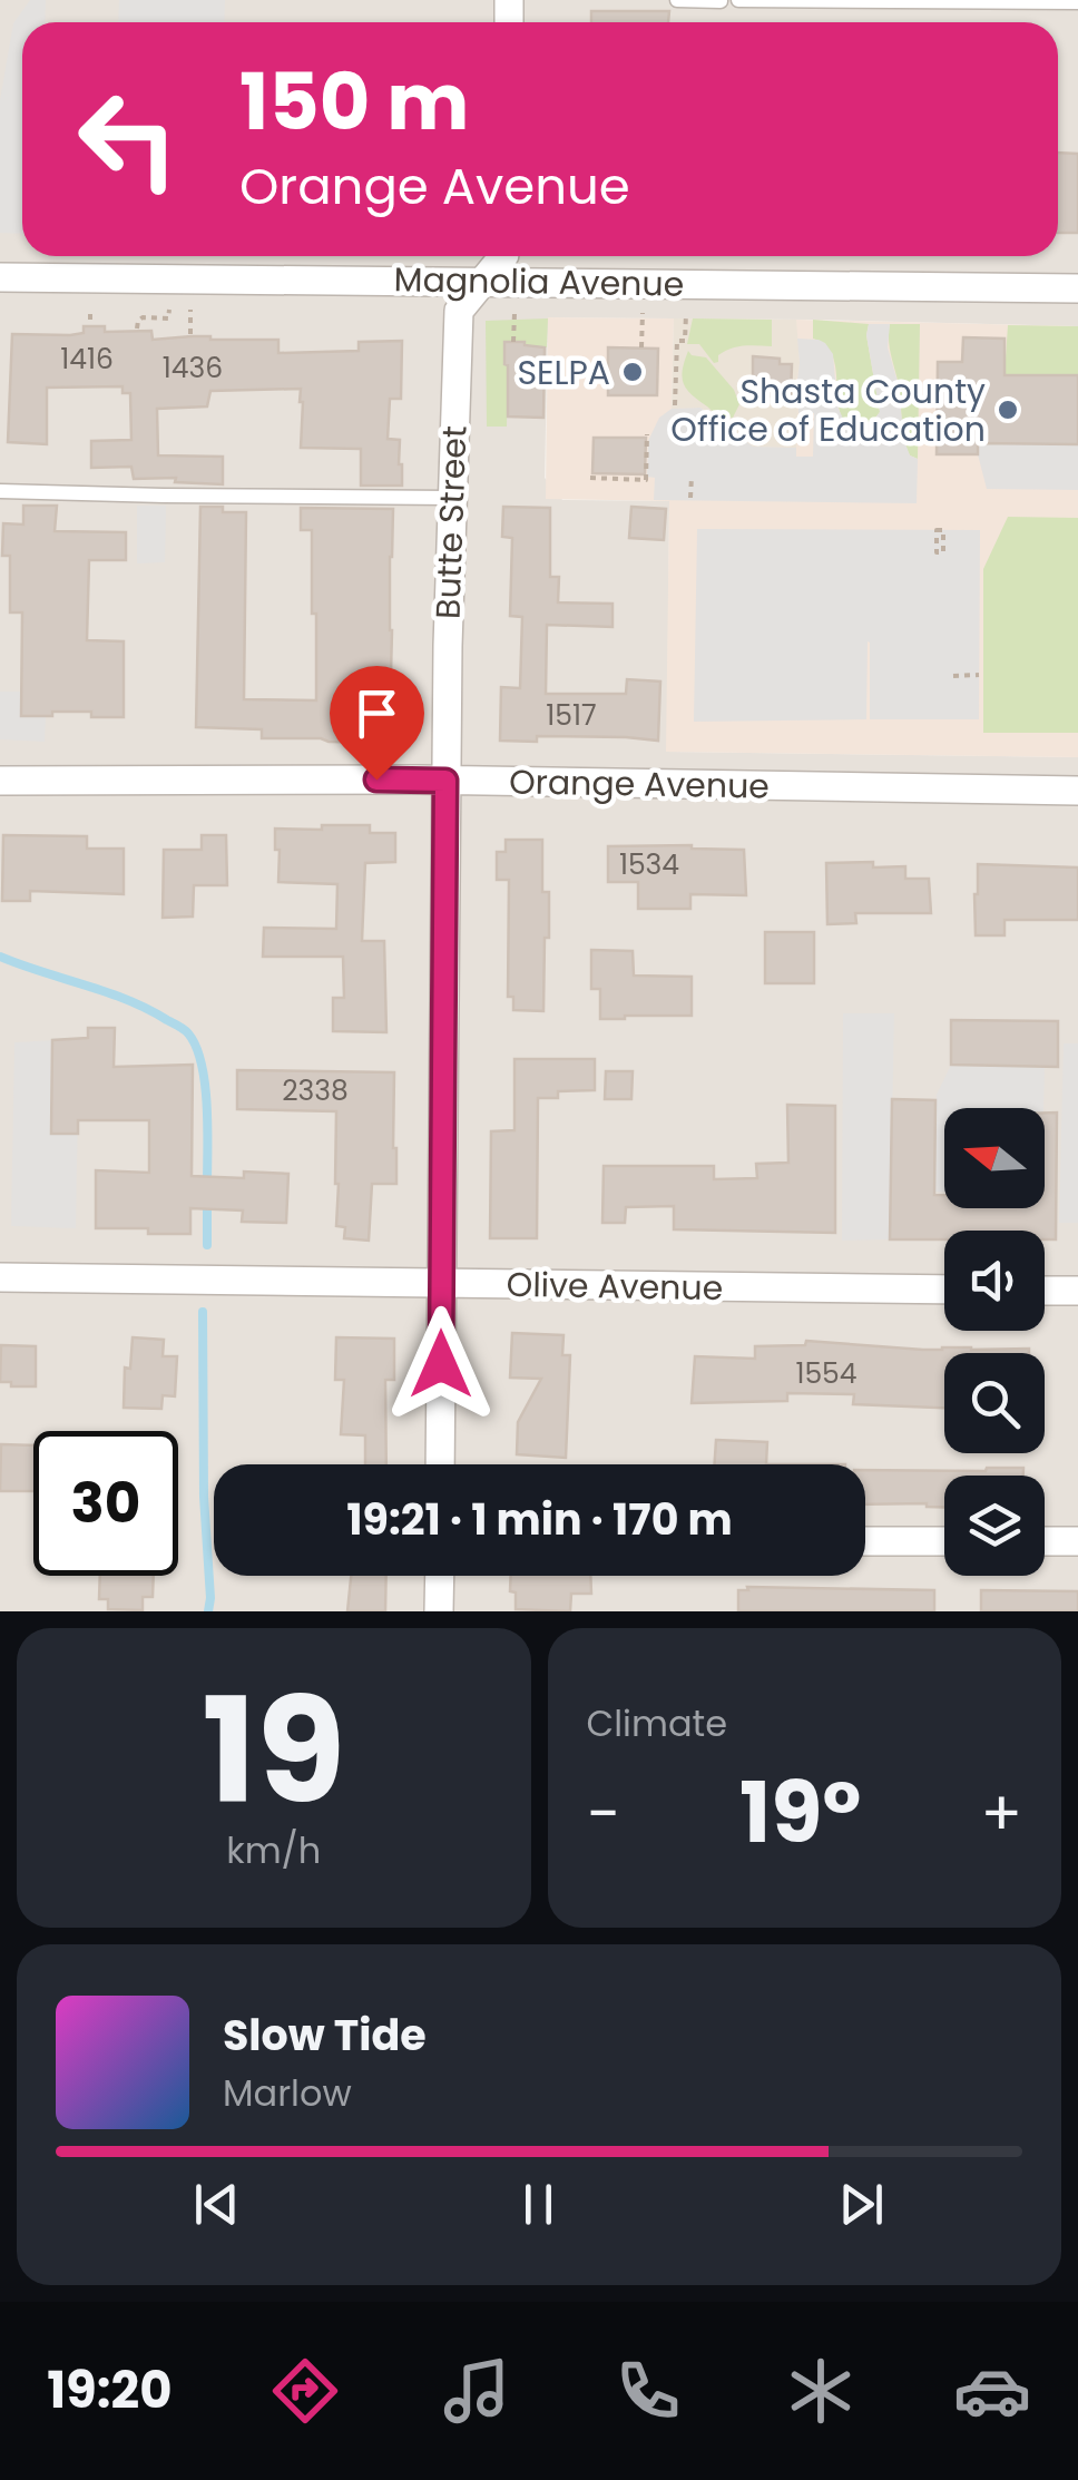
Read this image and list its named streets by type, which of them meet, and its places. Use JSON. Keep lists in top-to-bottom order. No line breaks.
{"streets":{"street":["Magnolia Avenue","Butte Street","Orange Avenue","Olive Avenue"]},"crossings":[["Magnolia Avenue","Butte Street"],["Butte Street","Orange Avenue"],["Butte Street","Olive Avenue"]],"places":["SELPA","Shasta County Office of Education"],"house_numbers":["1416","1436","1517","1534","2338","1554"],"north":"left","page":{"turn":["150 m","Orange Avenue"],"limit":"30","trip":"19:21 · 1 min · 170 m","tile":[["19","km/h"],"Climate"],"heat":["−","19°","+"],"song":["Slow Tide","Marlow"],"tabs":"19:20"}}
